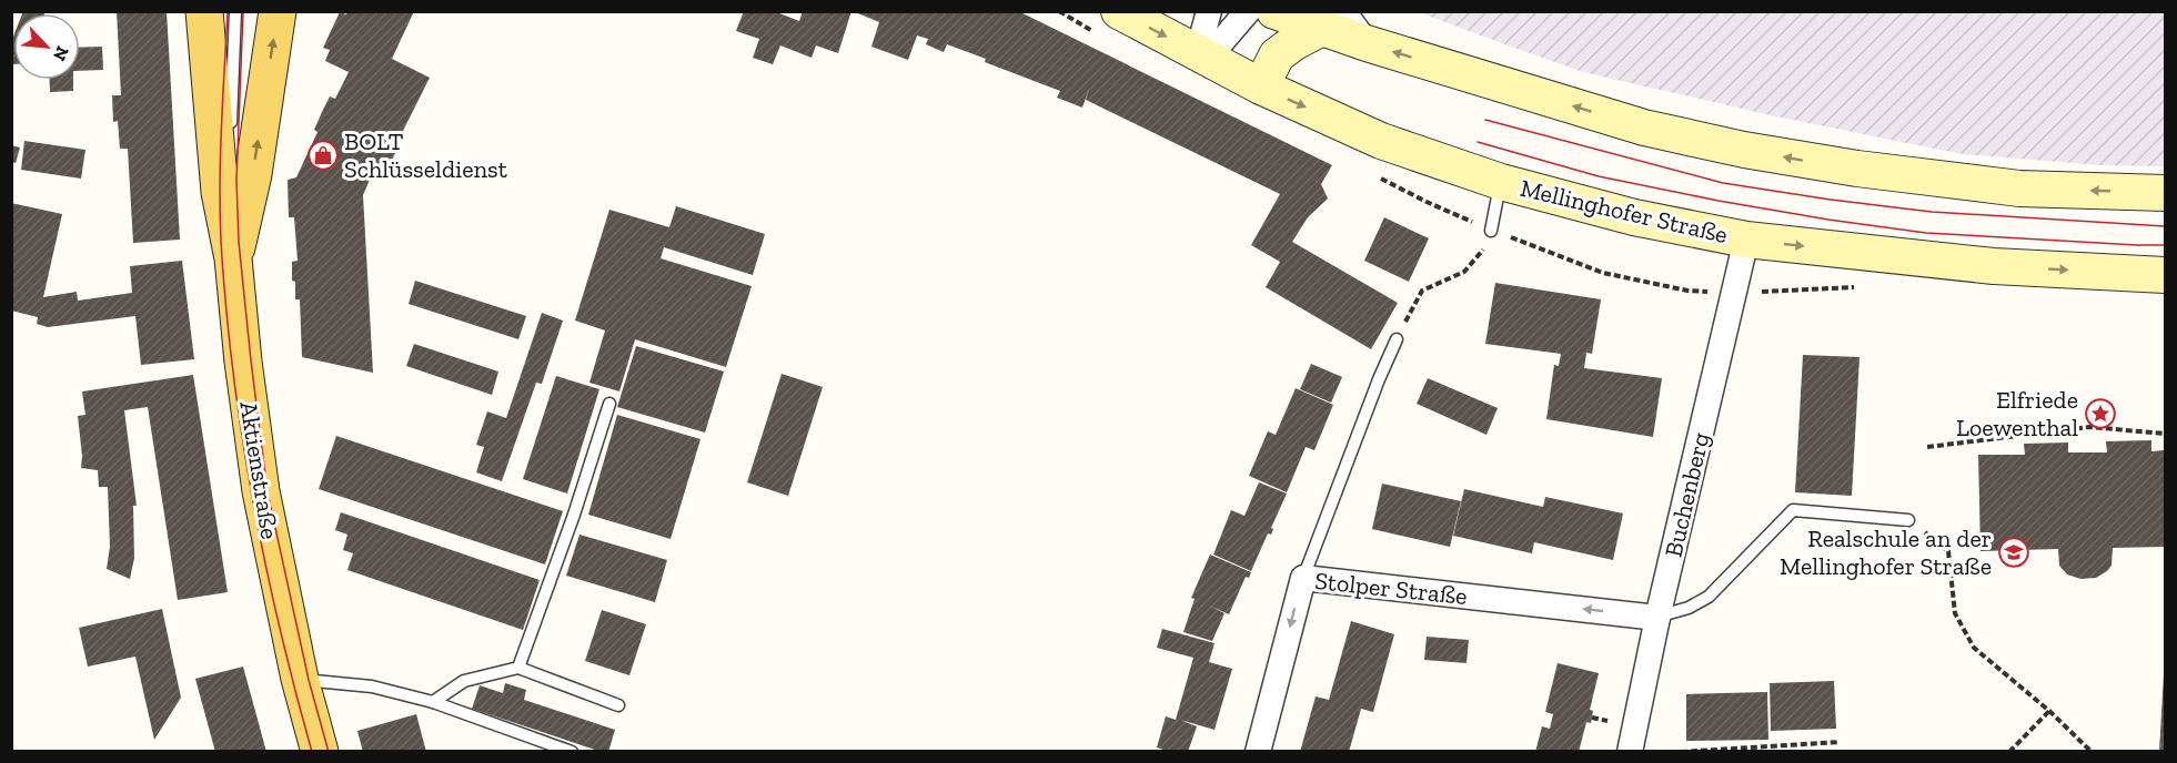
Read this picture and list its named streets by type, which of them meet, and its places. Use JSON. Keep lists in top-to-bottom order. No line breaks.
{"streets":{"main road":["Mellinghofer Straße","Aktienstraße"],"street":["Buchenberg","Stolper Straße"]},"crossings":[["Mellinghofer Straße","Buchenberg"],["Buchenberg","Stolper Straße"]],"places":{"shop":["BOLT Schlüsseldienst"],"place":["Elfriede Loewenthal"],"school or university":["Realschule an der Mellinghofer Straße"]},"north":"bottom right"}
